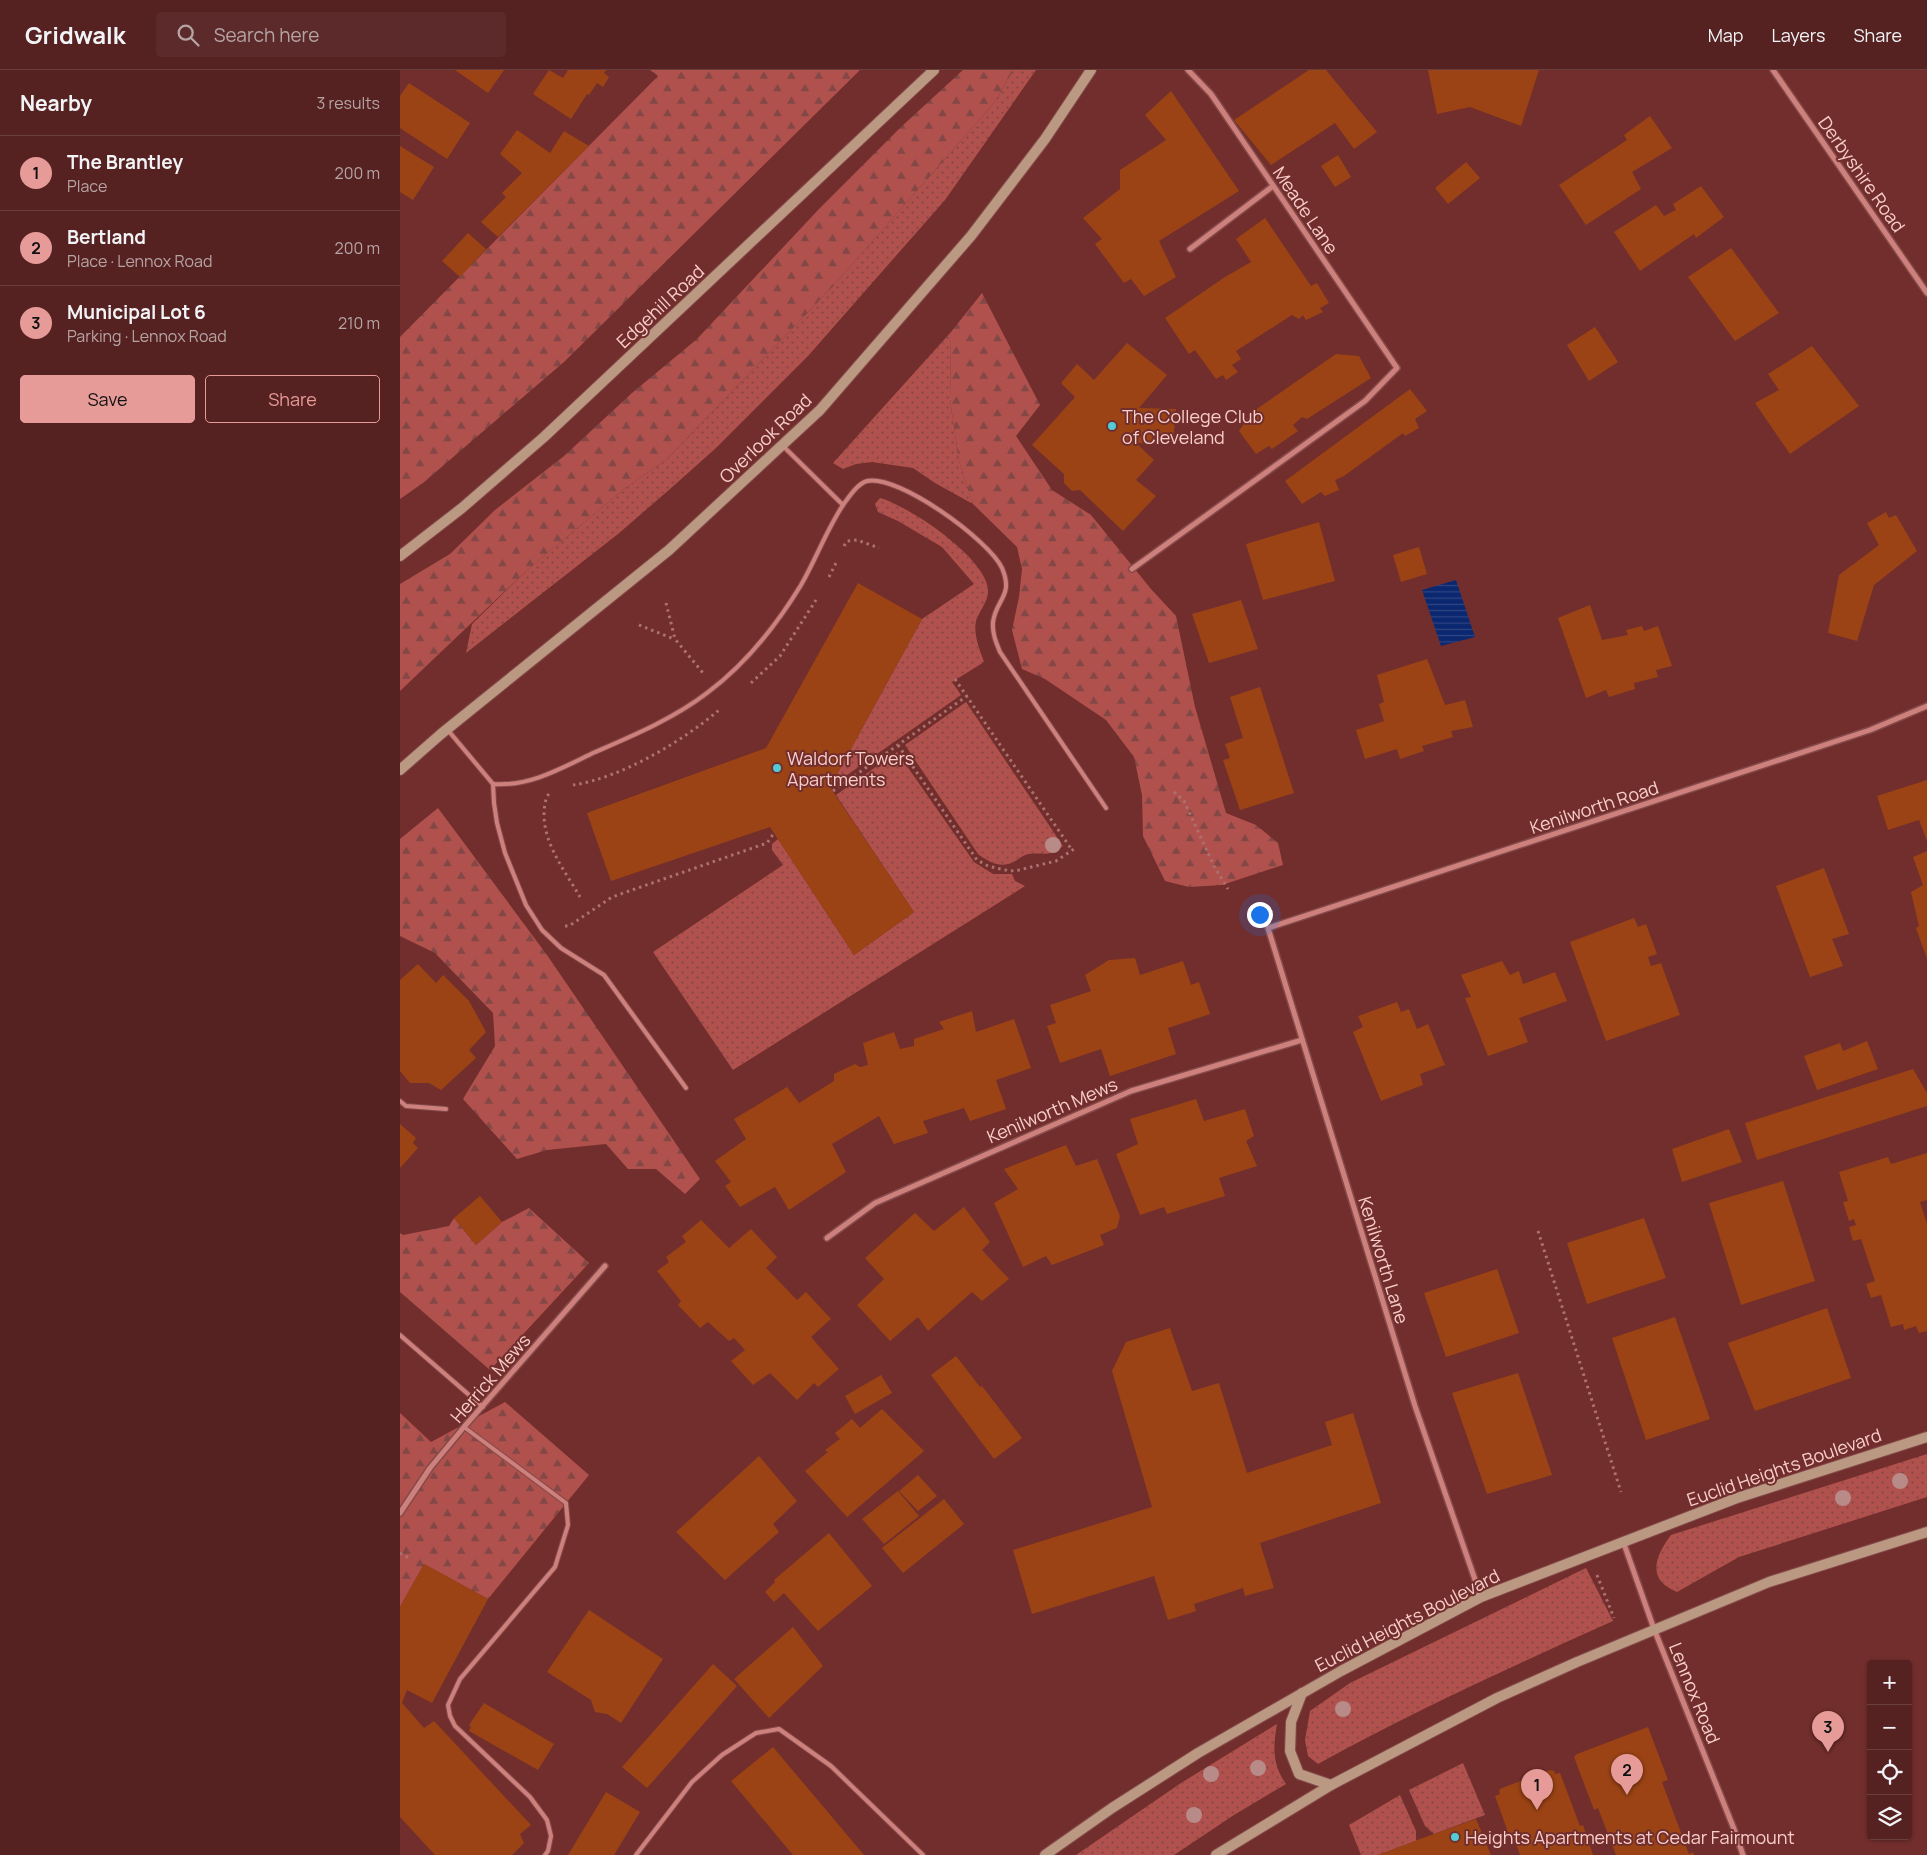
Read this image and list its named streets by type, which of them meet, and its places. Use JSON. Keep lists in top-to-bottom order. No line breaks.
{"streets":{"street":["Derbyshire Road","Meade Lane","Edgehill Road","Overlook Road","Kenilworth Road","Kenilworth Mews","Kenilworth Lane","Herrick Mews","Euclid Heights Boulevard","Lennox Road"]},"crossings":[["Kenilworth Road","Kenilworth Lane"],["Kenilworth Mews","Kenilworth Lane"],["Kenilworth Lane","Euclid Heights Boulevard"],["Euclid Heights Boulevard","Lennox Road"]],"places":["The College Club of Cleveland","Waldorf Towers Apartments","Heights Apartments at Cedar Fairmount"],"page":{"header":"Gridwalk","search":"Search here","nav":["Map","Layers","Share"],"heading":["Nearby","3 results"],"list":[{"mark":"1","name":"The Brantley","note":"Place","value":"200 m"},{"mark":"2","name":"Bertland","note":"Place · Lennox Road","value":"200 m"},{"mark":"3","name":"Municipal Lot 6","note":"Parking · Lennox Road","value":"210 m"}],"buttons":["Save","Share"],"map_buttons":["+","−"],"pins":["3","2","1"]}}
